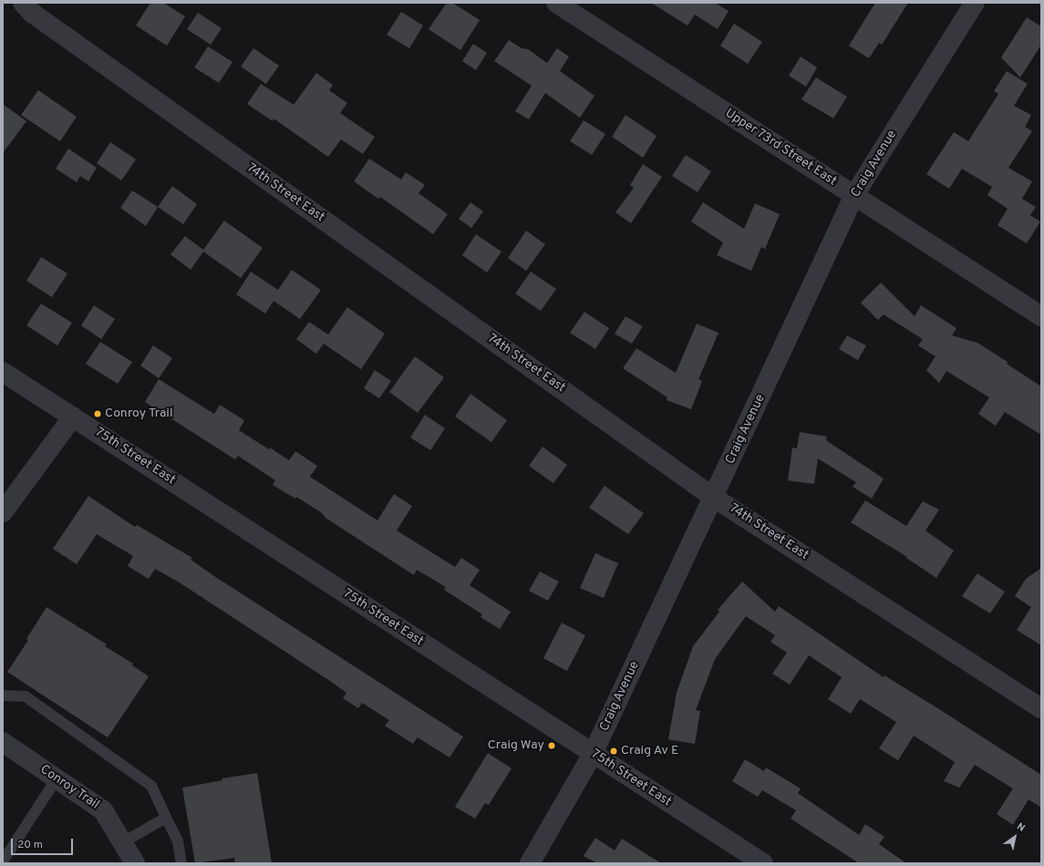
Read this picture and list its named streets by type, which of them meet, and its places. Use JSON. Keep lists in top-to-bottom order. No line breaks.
{"streets":{"street":["Upper 73rd Street East","Craig Avenue","74th Street East","75th Street East","Conroy Trail"]},"crossings":[["Upper 73rd Street East","Craig Avenue"],["Craig Avenue","74th Street East"],["Craig Avenue","75th Street East"]],"places":["Conroy Trail","Craig Way","Craig Av E"],"scale_bar":"20 m","north":"top right"}
